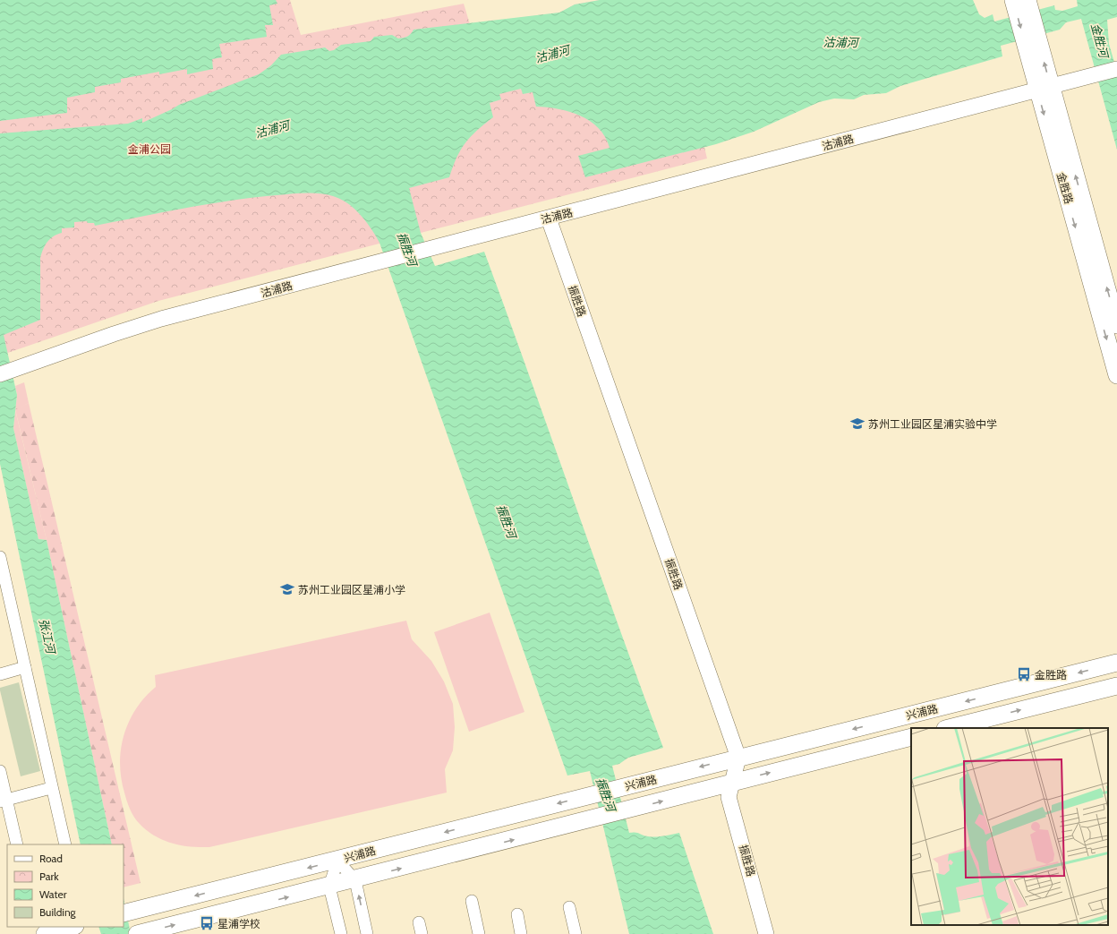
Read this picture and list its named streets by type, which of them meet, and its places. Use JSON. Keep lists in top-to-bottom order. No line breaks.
{"streets":{"main road":["金胜路","兴浦路"],"street":["沽浦路","振胜路"]},"crossings":[["沽浦路","金胜路"],["沽浦路","振胜路"],["振胜路","兴浦路"]],"water":["金胜河","沽浦河","振胜河","张江河"],"parks":["金浦公园"],"places":{"school or university":["苏州工业园区星浦实验中学","苏州工业园区星浦小学"],"bus stop":["金胜路","星浦学校"]},"legend":["Road","Park","Water","Building"]}
